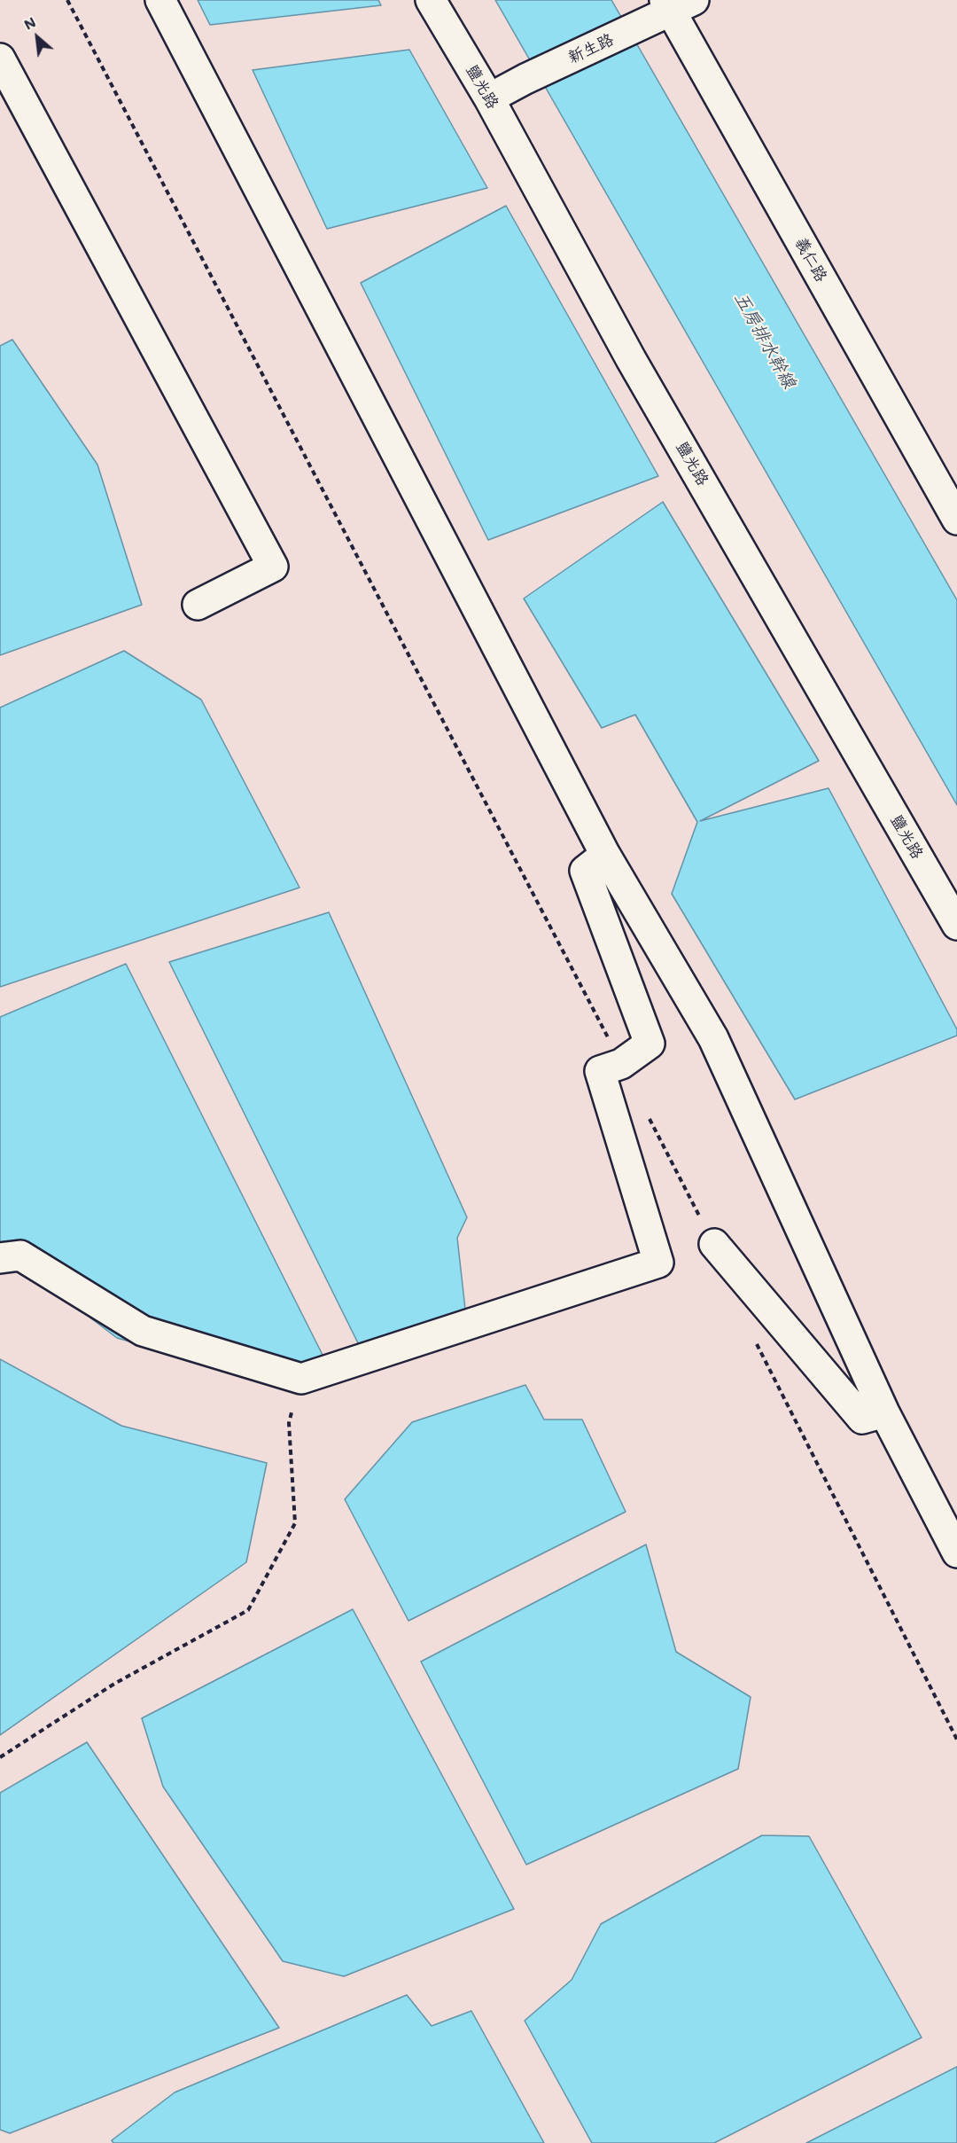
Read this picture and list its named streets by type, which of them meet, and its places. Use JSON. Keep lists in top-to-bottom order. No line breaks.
{"streets":{"street":["新生路","鹽光路","義仁路"]},"crossings":[["新生路","鹽光路"],["新生路","義仁路"]],"water":["五房排水幹線"],"north":"top left"}
